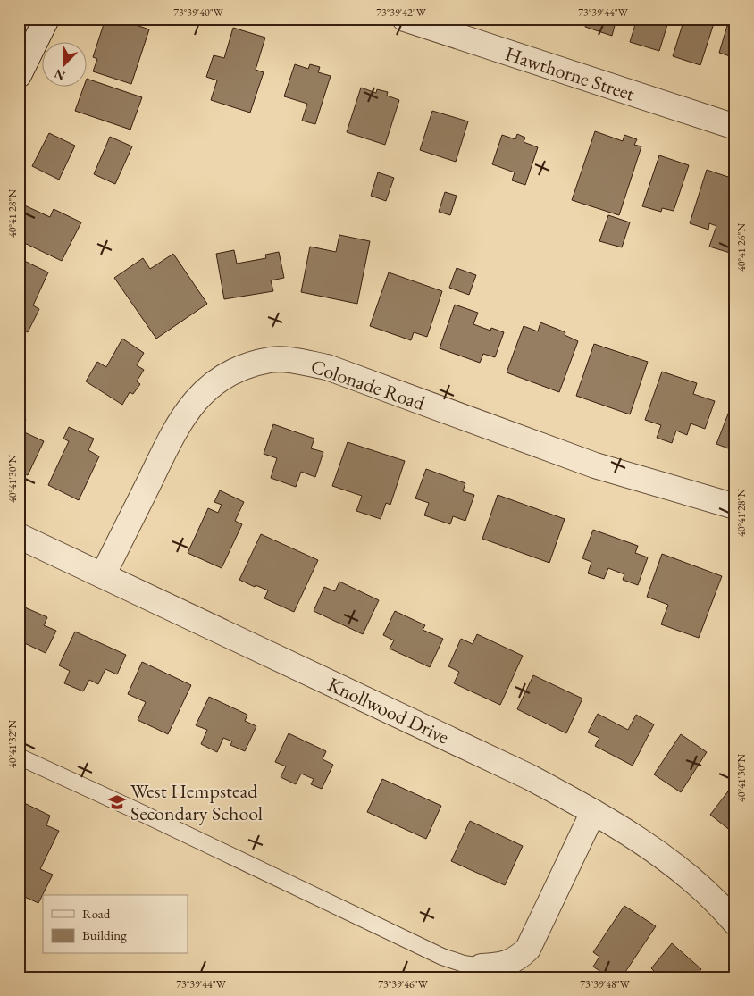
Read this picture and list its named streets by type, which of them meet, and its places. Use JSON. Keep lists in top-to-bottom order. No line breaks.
{"streets":{"street":["Hawthorne Street","Colonade Road","Knollwood Drive"]},"crossings":[["Colonade Road","Knollwood Drive"]],"places":{"school or university":["West Hempstead Secondary School"]},"legend":["Road","Building"],"north":"bottom left","coordinates":["73°39'40\"W","73°39'42\"W","73°39'44\"W","40°41'28\"N","40°41'26\"N","40°41'30\"N","40°41'32\"N","73°39'46\"W","73°39'48\"W"]}
